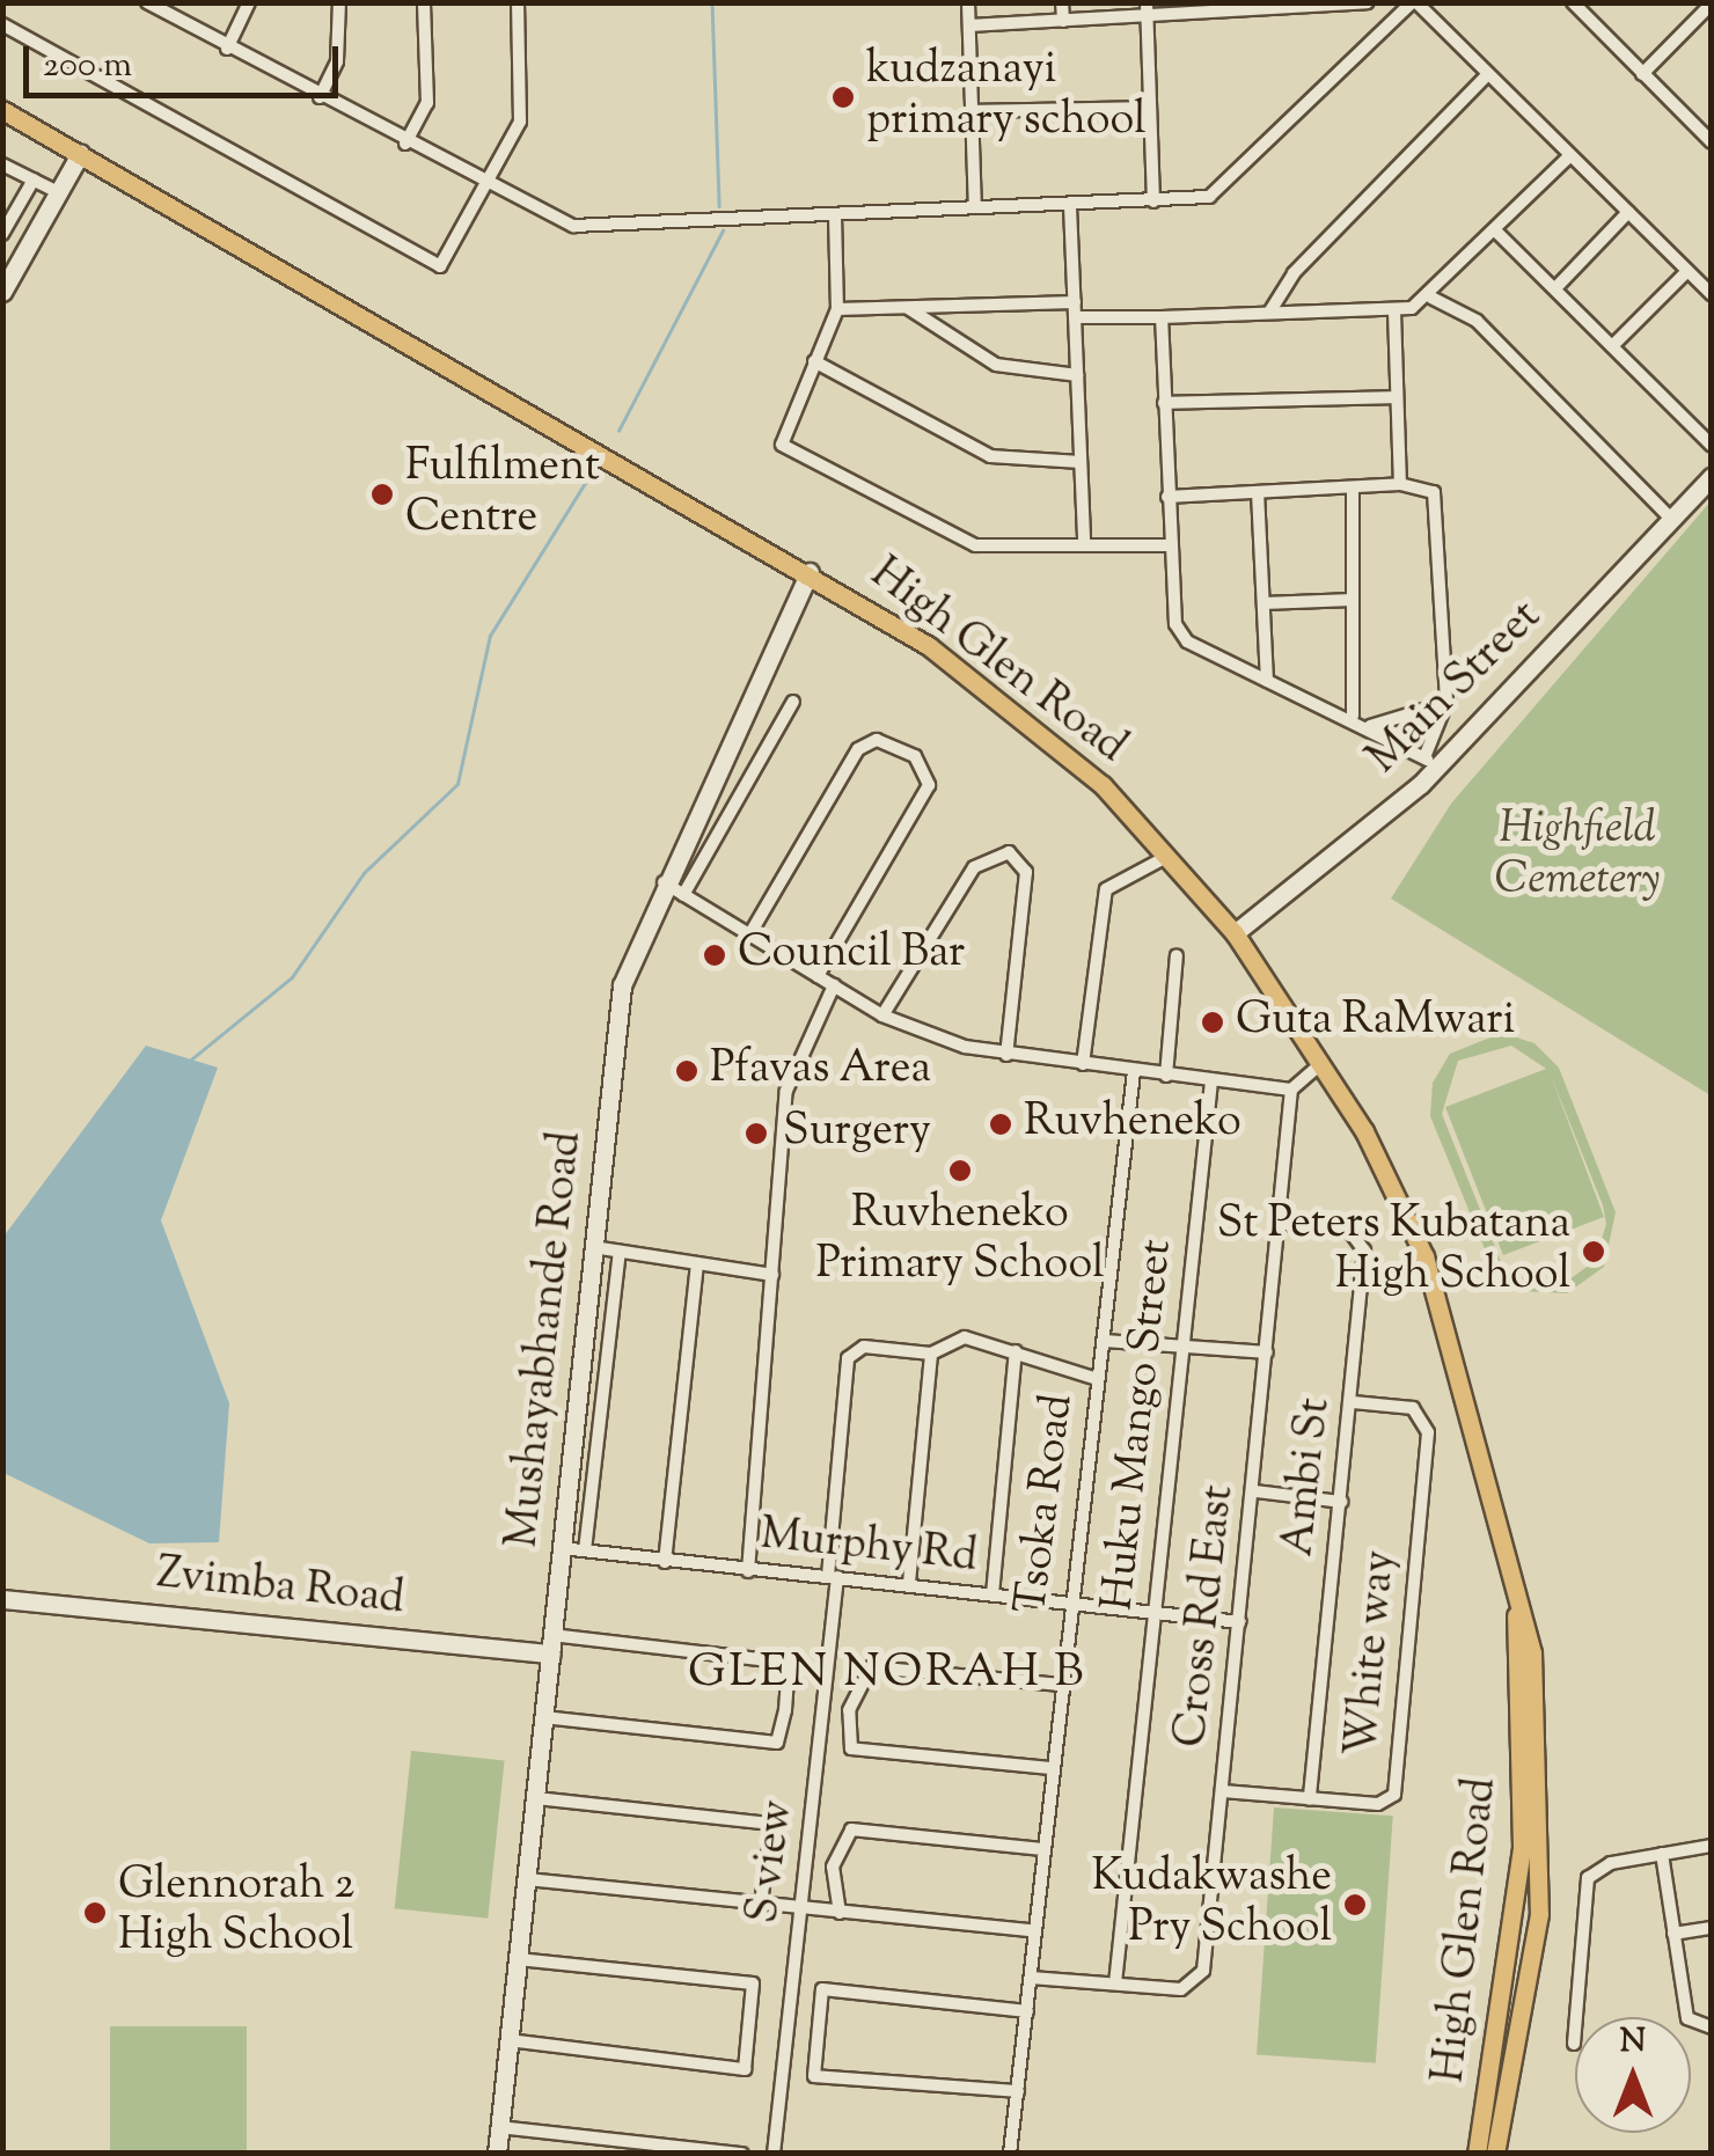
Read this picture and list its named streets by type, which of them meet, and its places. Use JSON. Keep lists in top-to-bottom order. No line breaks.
{"streets":{"main road":["High Glen Road"],"street":["Main Street","Mushayabhande Road","Huku Mango Street","Ambi St","Tsoka Road","Murphy Rd","Zvimba Road","Cross Rd East","White way","S view"]},"crossings":[["High Glen Road","Main Street"],["High Glen Road","Mushayabhande Road"],["Mushayabhande Road","Murphy Rd"],["Mushayabhande Road","Zvimba Road"],["Huku Mango Street","Murphy Rd"],["Huku Mango Street","Cross Rd East"],["Ambi St","Cross Rd East"],["Ambi St","White way"],["Tsoka Road","Murphy Rd"],["Tsoka Road","Cross Rd East"],["Tsoka Road","S view"],["Murphy Rd","Cross Rd East"],["Murphy Rd","S view"],["Cross Rd East","White way"]],"districts":["GLEN NORAH B"],"parks":["Highfield Cemetery"],"places":["kudzanayi primary school","Fulfilment Centre","Council Bar","Guta RaMwari","Pfavas Area","Ruvheneko","Surgery","Ruvheneko Primary School","St Peters Kubatana High School","Kudakwashe Pry School","Glennorah 2 High School"],"scale_bar":"200 m","north":"top"}
